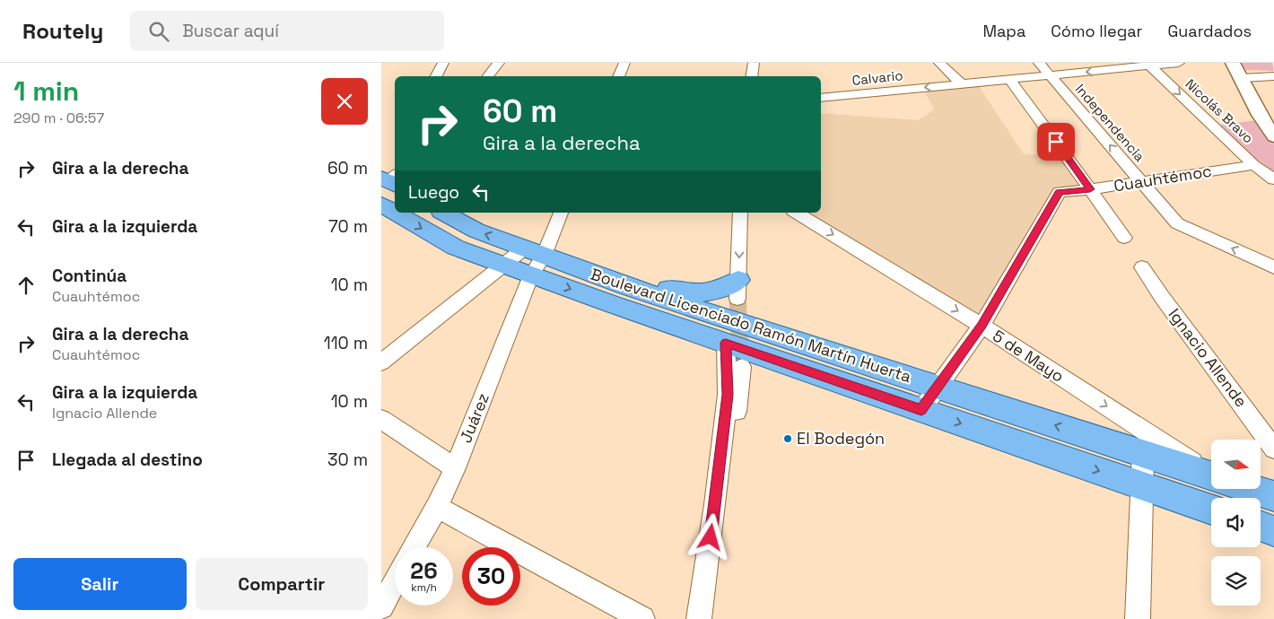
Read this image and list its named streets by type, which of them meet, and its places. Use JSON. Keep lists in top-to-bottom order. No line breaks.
{"streets":{"main road":["Boulevard Licenciado Ramón Martín Huerta"],"street":["Calvario","Nicolás Bravo","Independencia","Cuauhtémoc","5 de Mayo","Ignacio Allende","Juárez"]},"crossings":[["Calvario","Nicolás Bravo"],["Calvario","Independencia"],["Nicolás Bravo","Cuauhtémoc"],["Independencia","Cuauhtémoc"],["Cuauhtémoc","Boulevard Licenciado Ramón Martín Huerta"],["Cuauhtémoc","5 de Mayo"],["Boulevard Licenciado Ramón Martín Huerta","Juárez"]],"one_way":["Calvario","5 de Mayo"],"places":["El Bodegón"],"north":"right","page":{"header":"Routely","search":"Buscar aquí","nav":["Mapa","Cómo llegar","Guardados"],"heading":["1 min","290 m · 06:57"],"turn":["60 m","Gira a la derecha"],"list":[{"name":"Gira a la derecha","value":"60 m"},{"name":"Gira a la izquierda","value":"70 m"},{"name":"Continúa","note":"Cuauhtémoc","value":"10 m"},{"name":"Gira a la derecha","note":"Cuauhtémoc","value":"110 m"},{"name":"Gira a la izquierda","note":"Ignacio Allende","value":"10 m"},{"name":"Llegada al destino","value":"30 m"}],"then":"Luego","speed":"26 km/h","limit":"30","buttons":["Salir","Compartir"]}}
